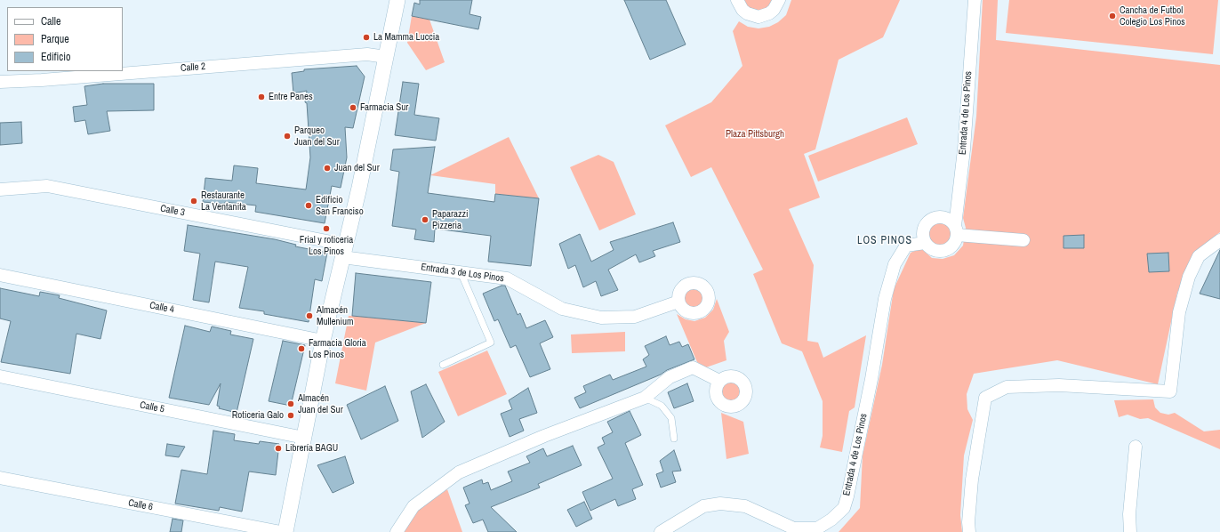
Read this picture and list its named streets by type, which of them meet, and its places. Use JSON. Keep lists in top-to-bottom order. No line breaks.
{"streets":{"street":["Calle 2","Entrada 4 de Los Pinos","Calle 3","Entrada 3 de Los Pinos","Calle 4","Calle 5","Calle 6"]},"crossings":[["Calle 3","Entrada 3 de Los Pinos"]],"districts":["LOS PINOS"],"parks":["Plaza Pittsburgh"],"places":["Cancha de Futbol Colegio Los Pinos","La Mamma Luccia","Entre Panes","Farmacia Sur","Parqueo Juan del Sur","Juan del Sur","Restaurante La Ventanita","Edificio San Franciso","Paparazzi Pizzeria","Frial y roticeria Los Pinos","Almacén Mullenium","Farmacia Gloria Los Pinos","Almacén Juan del Sur","Roticeria Galo","Librería BAGU"],"legend":["Calle","Parque","Edificio"]}
